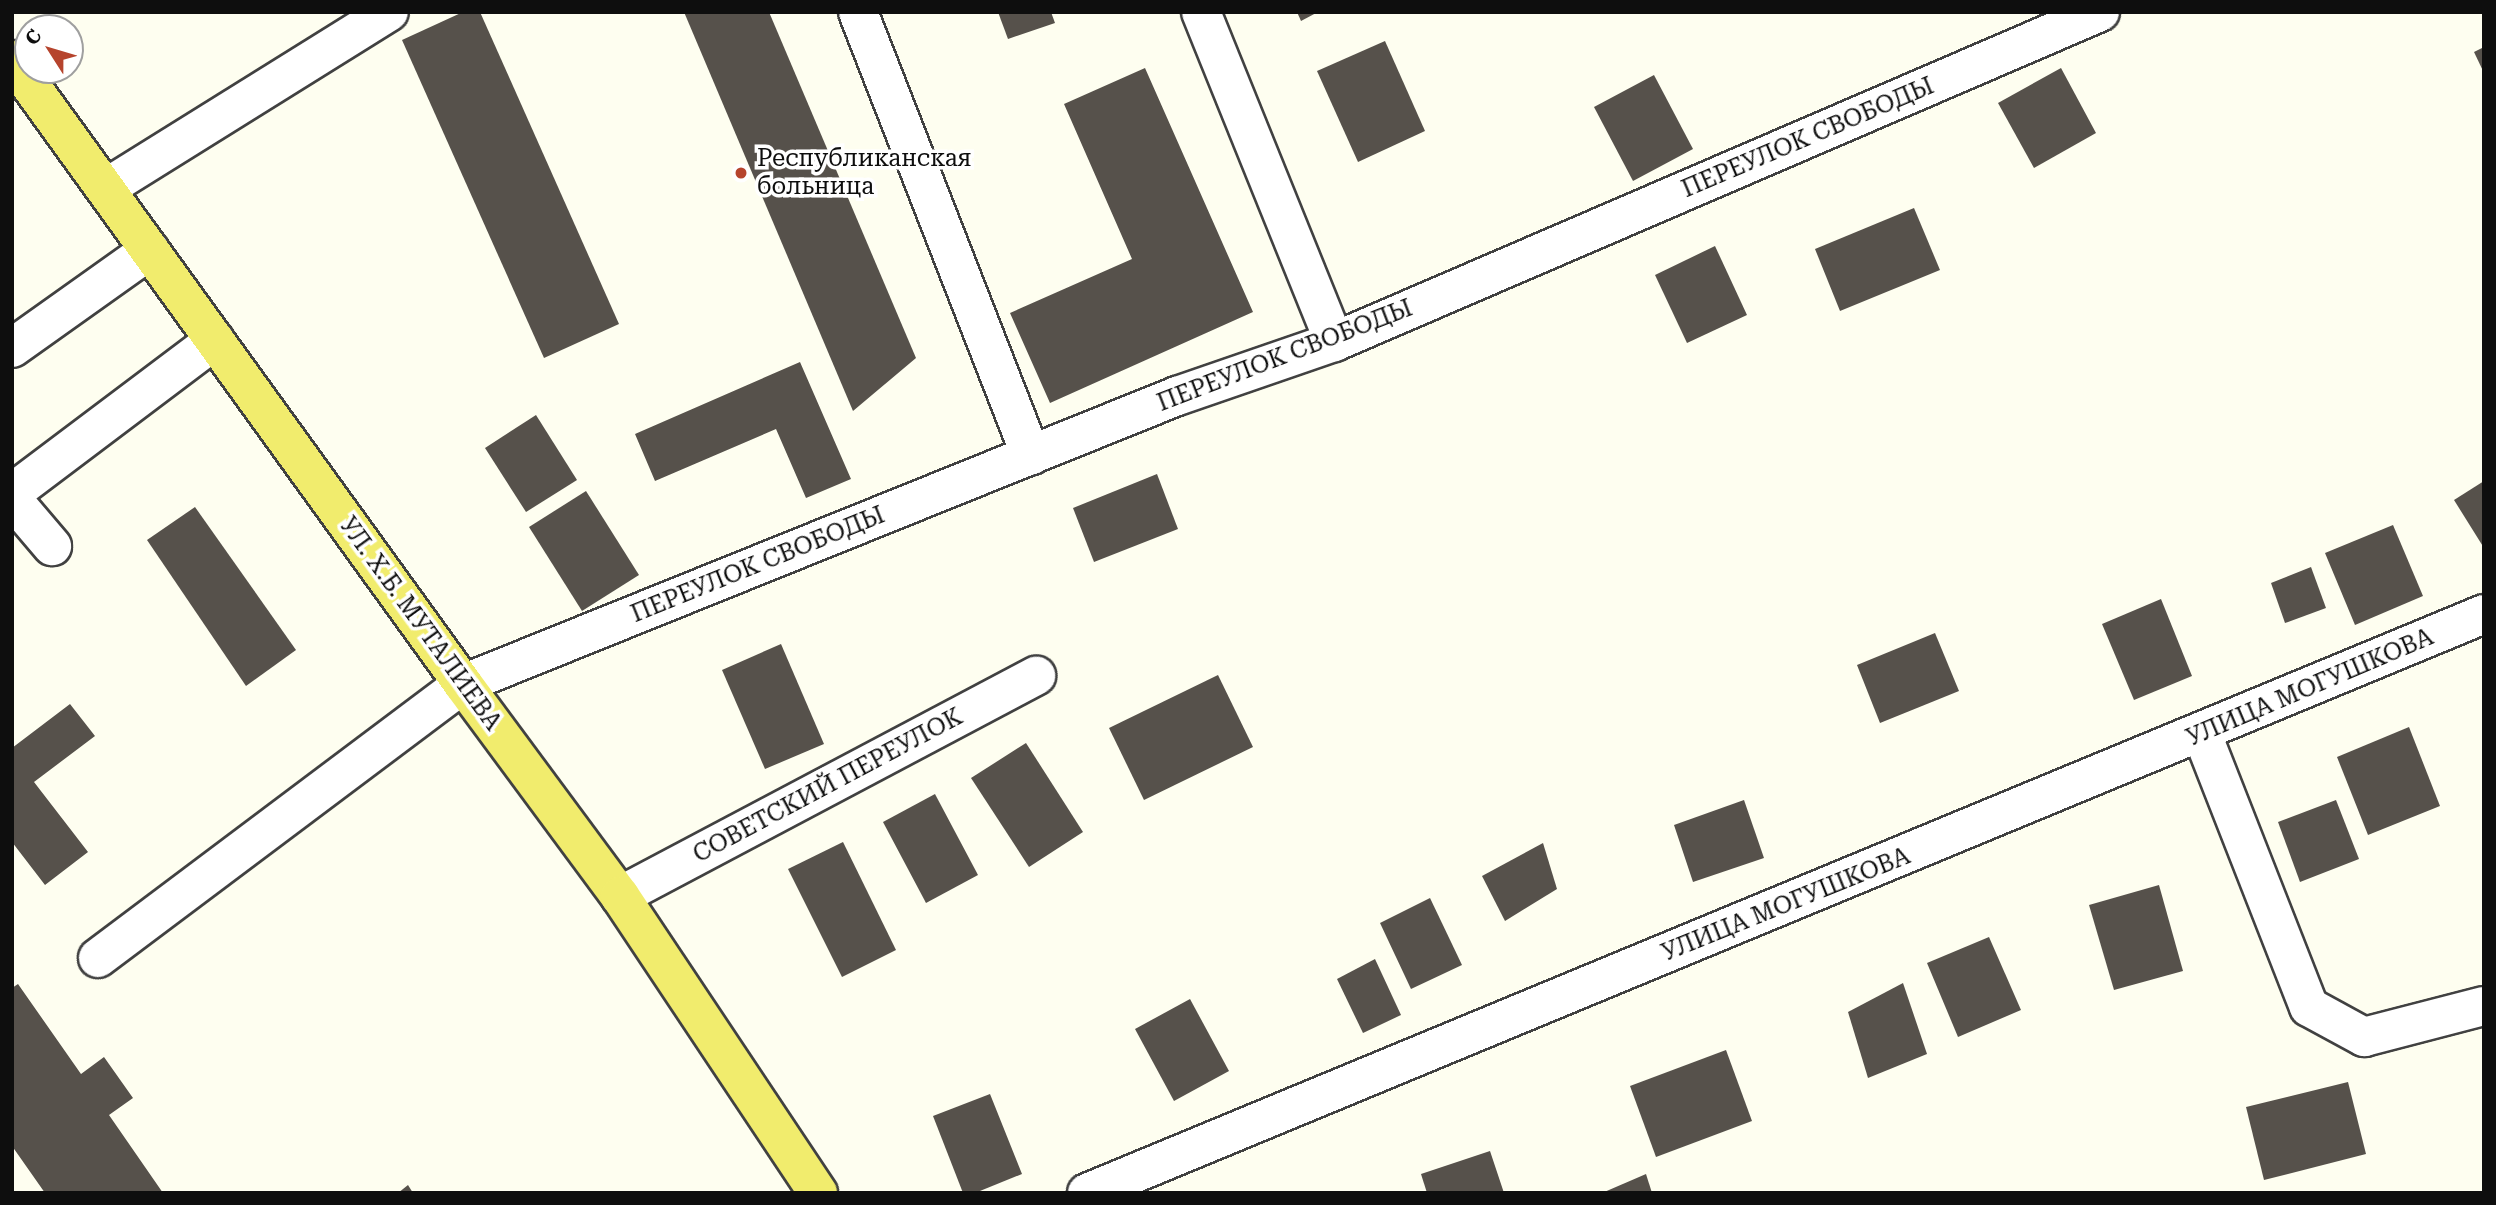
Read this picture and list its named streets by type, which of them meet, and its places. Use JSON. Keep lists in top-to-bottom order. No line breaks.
{"streets":{"main road":["УЛ. Х.Б. МУТАЛИЕВА"],"street":["ПЕРЕУЛОК СВОБОДЫ","УЛИЦА МОГУШКОВА","СОВЕТСКИЙ ПЕРЕУЛОК"]},"crossings":[["ПЕРЕУЛОК СВОБОДЫ","УЛ. Х.Б. МУТАЛИЕВА"],["УЛ. Х.Б. МУТАЛИЕВА","СОВЕТСКИЙ ПЕРЕУЛОК"]],"places":["Республиканская больница"],"north":"top left"}
